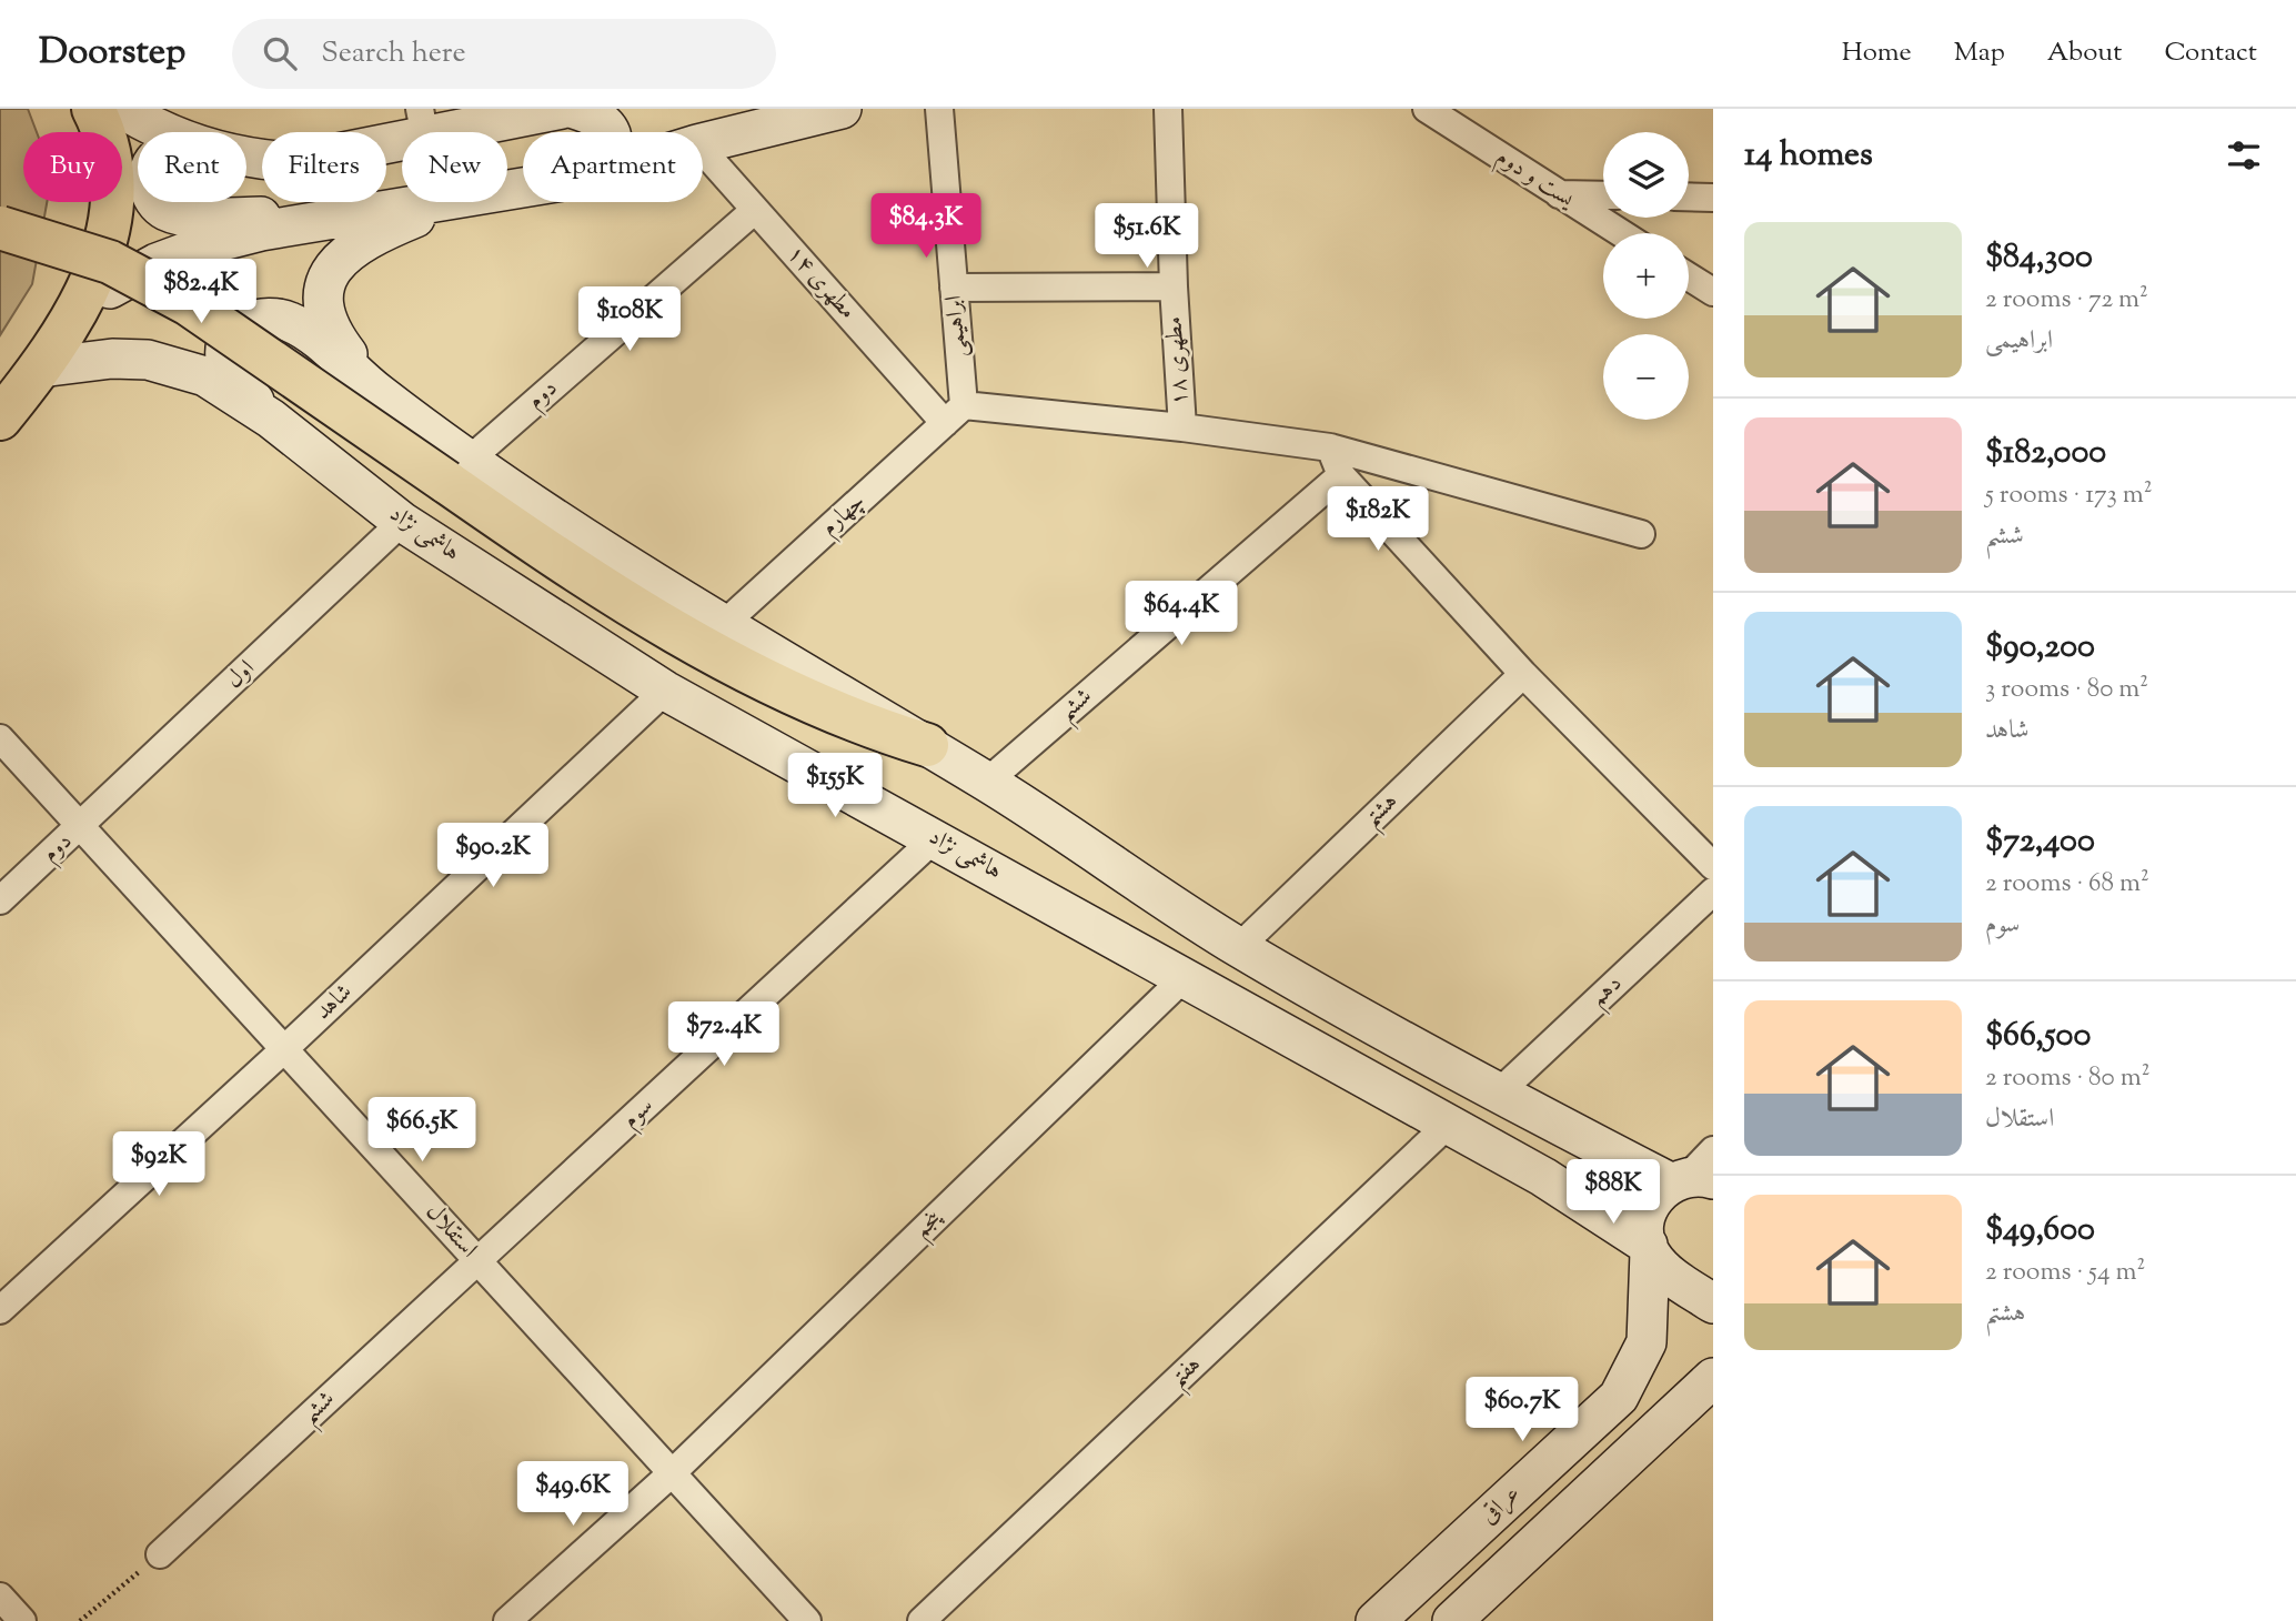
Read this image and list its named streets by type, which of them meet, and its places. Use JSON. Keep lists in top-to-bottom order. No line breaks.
{"streets":{"main road":["هاشمی نژاد","عراقی"],"street":["یست و دوم","مطهری ۱۴","ابراهیمی","مطهری ۱۸","دوم","چهارم","اول","ششم","هشتم","دهم","شاهد","سوم","پنجم","استقلال","هفتم"]},"crossings":[["مطهری ۱۴","ابراهیمی"],["مطهری ۱۴","دوم"],["مطهری ۱۴","چهارم"],["ابراهیمی","چهارم"],["دوم","اول"],["دوم","استقلال"],["هاشمی نژاد","اول"],["هاشمی نژاد","شاهد"],["هاشمی نژاد","سوم"],["هاشمی نژاد","پنجم"],["هاشمی نژاد","هفتم"],["هاشمی نژاد","عراقی"],["اول","استقلال"],["ششم","سوم"],["ششم","استقلال"],["شاهد","استقلال"],["سوم","استقلال"],["پنجم","استقلال"]],"page":{"header":"Doorstep","search":"Search here","nav":["Home","Map","About","Contact"],"heading":"14 homes","map_buttons":["+","−"],"chip":["Buy","Rent","Filters","New","Apartment"],"price":["$84.3K","$51.6K","$82.4K","$108K","$182K","$64.4K","$155K","$90.2K","$72.4K","$66.5K","$92K","$88K","$60.7K","$49.6K"],"list":[{"name":"$84,300","note":"2 rooms · 72 m² · ابراهیمی"},{"name":"$182,000","note":"5 rooms · 173 m² · ششم"},{"name":"$90,200","note":"3 rooms · 80 m² · شاهد"},{"name":"$72,400","note":"2 rooms · 68 m² · سوم"},{"name":"$66,500","note":"2 rooms · 80 m² · استقلال"},{"name":"$49,600","note":"2 rooms · 54 m² · هشتم"}]}}
